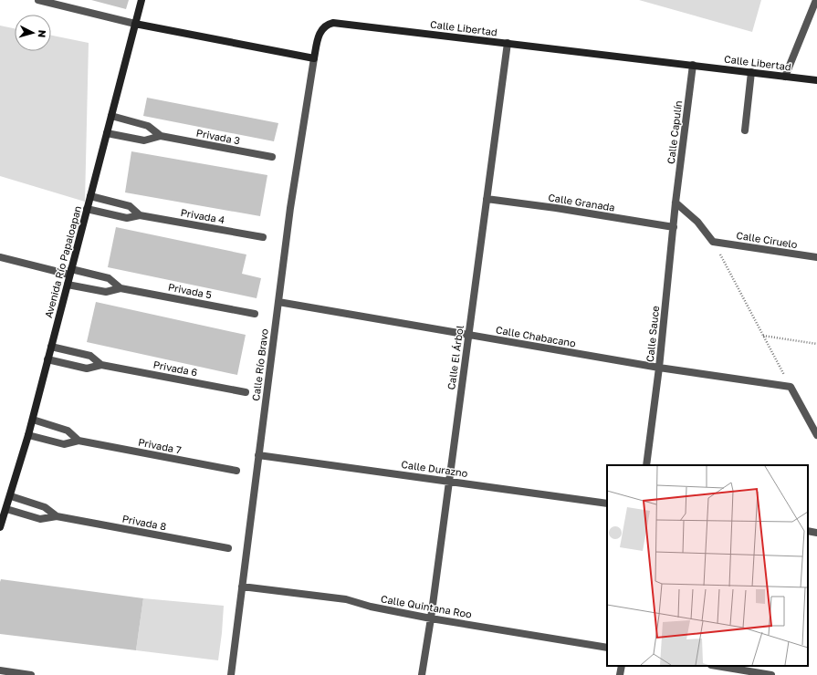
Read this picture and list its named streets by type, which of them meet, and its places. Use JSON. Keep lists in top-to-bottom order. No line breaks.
{"streets":{"main road":["Calle Libertad","Avenida Río Papaloapan"],"street":["Calle Capulín","Privada 3","Calle Granada","Privada 4","Calle Ciruelo","Privada 5","Calle Sauce","Calle Chabacano","Calle El Árbol","Calle Río Bravo","Privada 6","Privada 7","Calle Durazno","Privada 8","Calle Quintana Roo"]},"crossings":[["Calle Libertad","Calle Capulín"],["Calle Libertad","Calle El Árbol"],["Calle Libertad","Calle Río Bravo"],["Calle Capulín","Calle Sauce"],["Privada 3","Avenida Río Papaloapan"],["Calle Granada","Calle Sauce"],["Calle Granada","Calle El Árbol"],["Privada 4","Avenida Río Papaloapan"],["Avenida Río Papaloapan","Privada 5"],["Avenida Río Papaloapan","Privada 6"],["Avenida Río Papaloapan","Privada 7"],["Avenida Río Papaloapan","Privada 8"],["Calle Sauce","Calle Chabacano"],["Calle Chabacano","Calle El Árbol"],["Calle Chabacano","Calle Río Bravo"],["Calle El Árbol","Calle Durazno"],["Calle El Árbol","Calle Quintana Roo"],["Calle Río Bravo","Calle Durazno"],["Calle Río Bravo","Calle Quintana Roo"]],"north":"right"}
